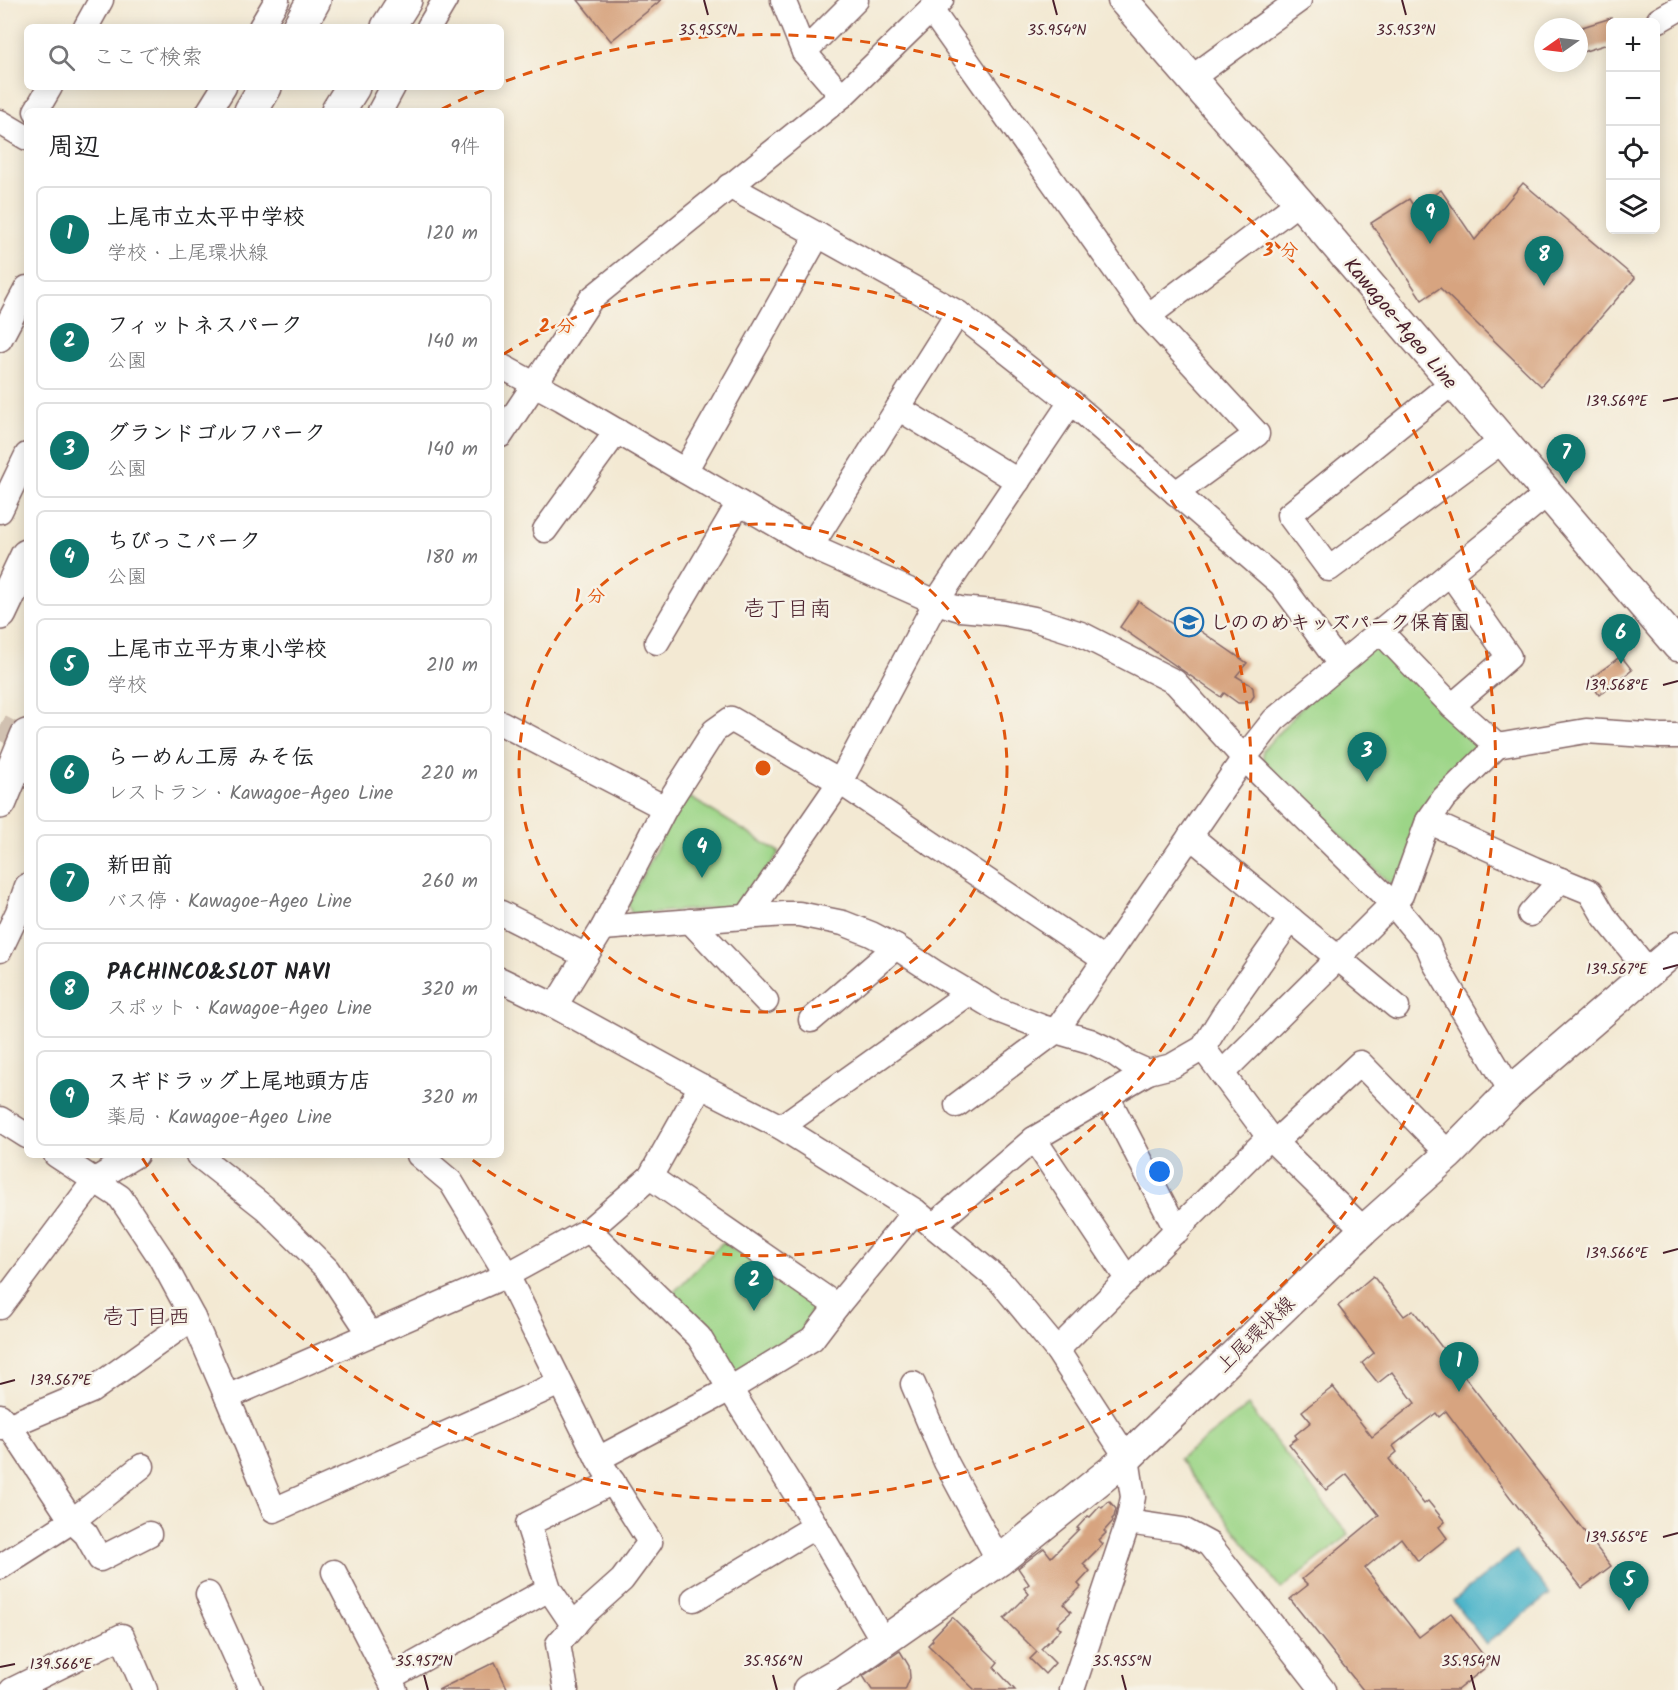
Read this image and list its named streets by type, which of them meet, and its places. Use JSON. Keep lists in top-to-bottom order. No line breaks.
{"streets":{"main road":["Kawagoe-Ageo Line","上尾環状線"]},"districts":["壱丁目南","壱丁目西"],"places":{"school or university":["しののめキッズパーク保育園"]},"north":"left","page":{"map_buttons":["+","−"],"search":"ここで検索","heading":["周辺","9件"],"list":[{"mark":"1","name":"上尾市立太平中学校","note":"学校 · 上尾環状線","value":"120 m"},{"mark":"2","name":"フィットネスパーク","note":"公園","value":"140 m"},{"mark":"3","name":"グランドゴルフパーク","note":"公園","value":"140 m"},{"mark":"4","name":"ちびっこパーク","note":"公園","value":"180 m"},{"mark":"5","name":"上尾市立平方東小学校","note":"学校","value":"210 m"},{"mark":"6","name":"らーめん工房 みそ伝","note":"レストラン · Kawagoe-Ageo Line","value":"220 m"},{"mark":"7","name":"新田前","note":"バス停 · Kawagoe-Ageo Line","value":"260 m"},{"mark":"8","name":"PACHINCO&SLOT NAVI","note":"スポット · Kawagoe-Ageo Line","value":"320 m"},{"mark":"9","name":"スギドラッグ上尾地頭方店","note":"薬局 · Kawagoe-Ageo Line","value":"320 m"}],"pins":["9","8","7","6","3","4","2","1","5"]},"coordinates":["35.955°N","35.954°N","35.953°N","139.569°E","139.568°E","139.567°E","139.566°E","139.565°E","35.957°N","35.956°N"],"rings":["3 分","2 分","1 分"]}
